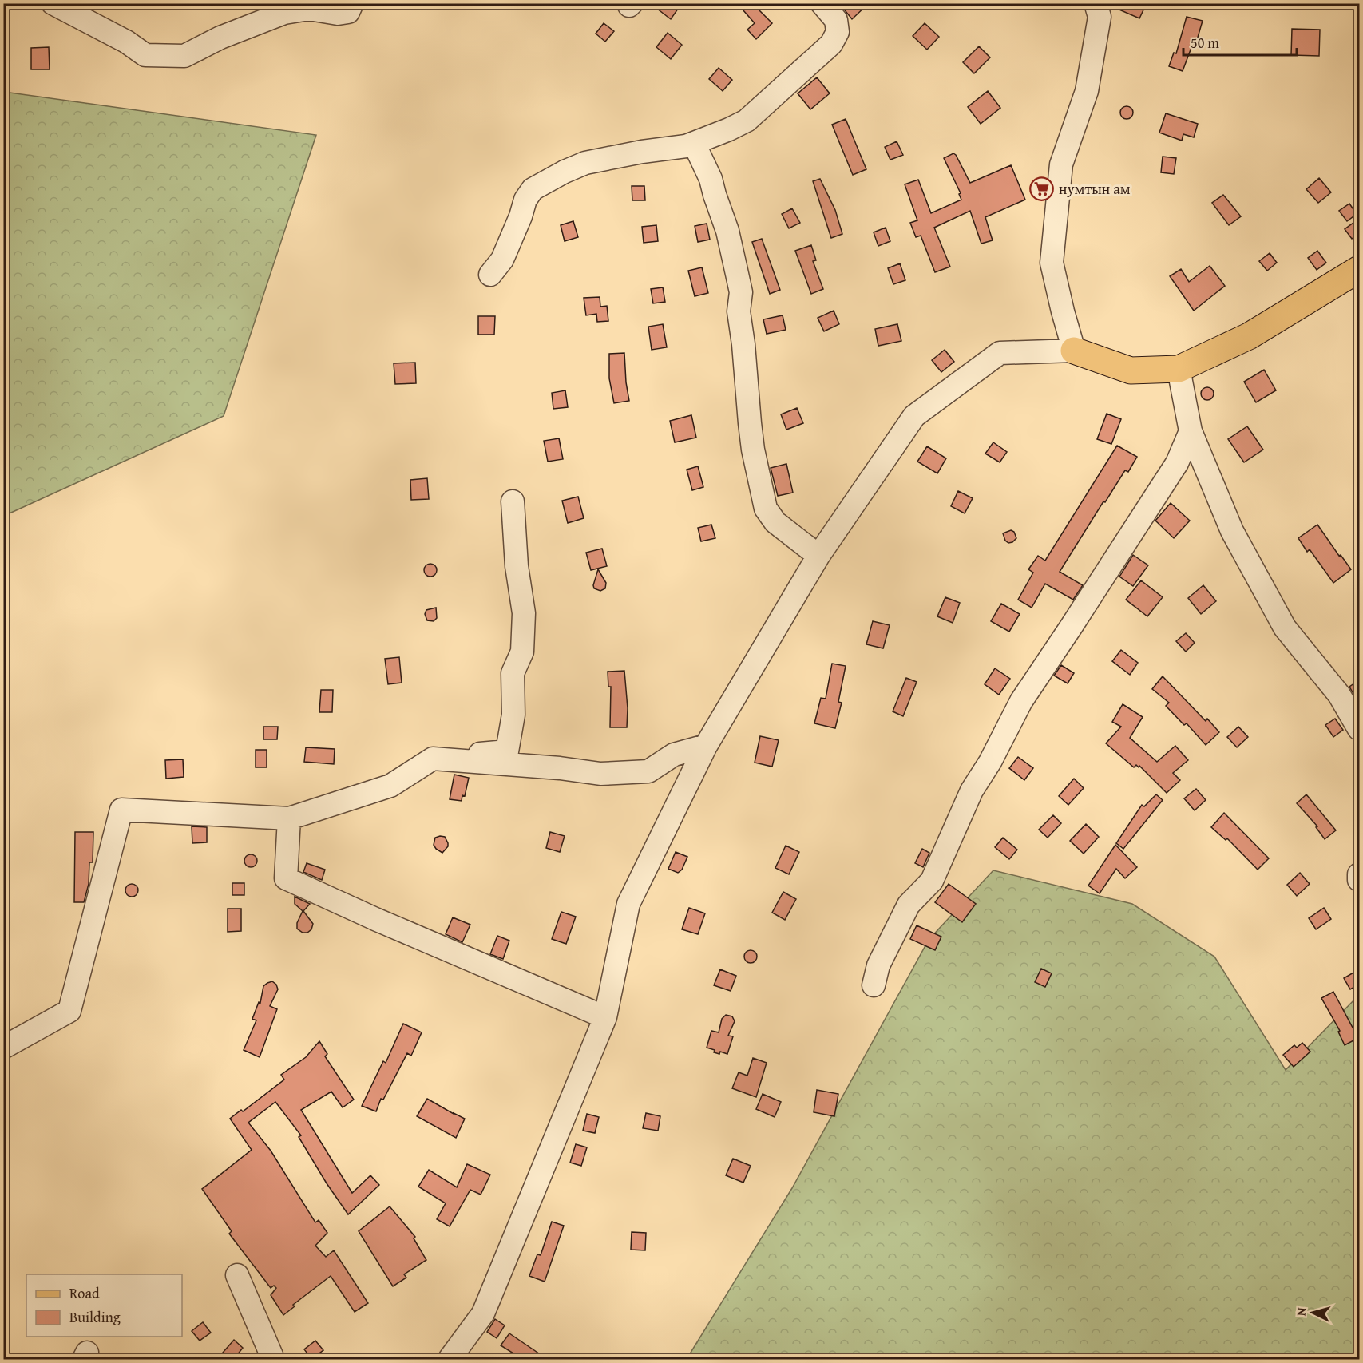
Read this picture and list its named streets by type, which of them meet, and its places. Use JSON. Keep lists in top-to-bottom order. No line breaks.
{"places":{"supermarket":["нумтын ам"]},"legend":["Road","Building"],"scale_bar":"50 m","north":"left"}
